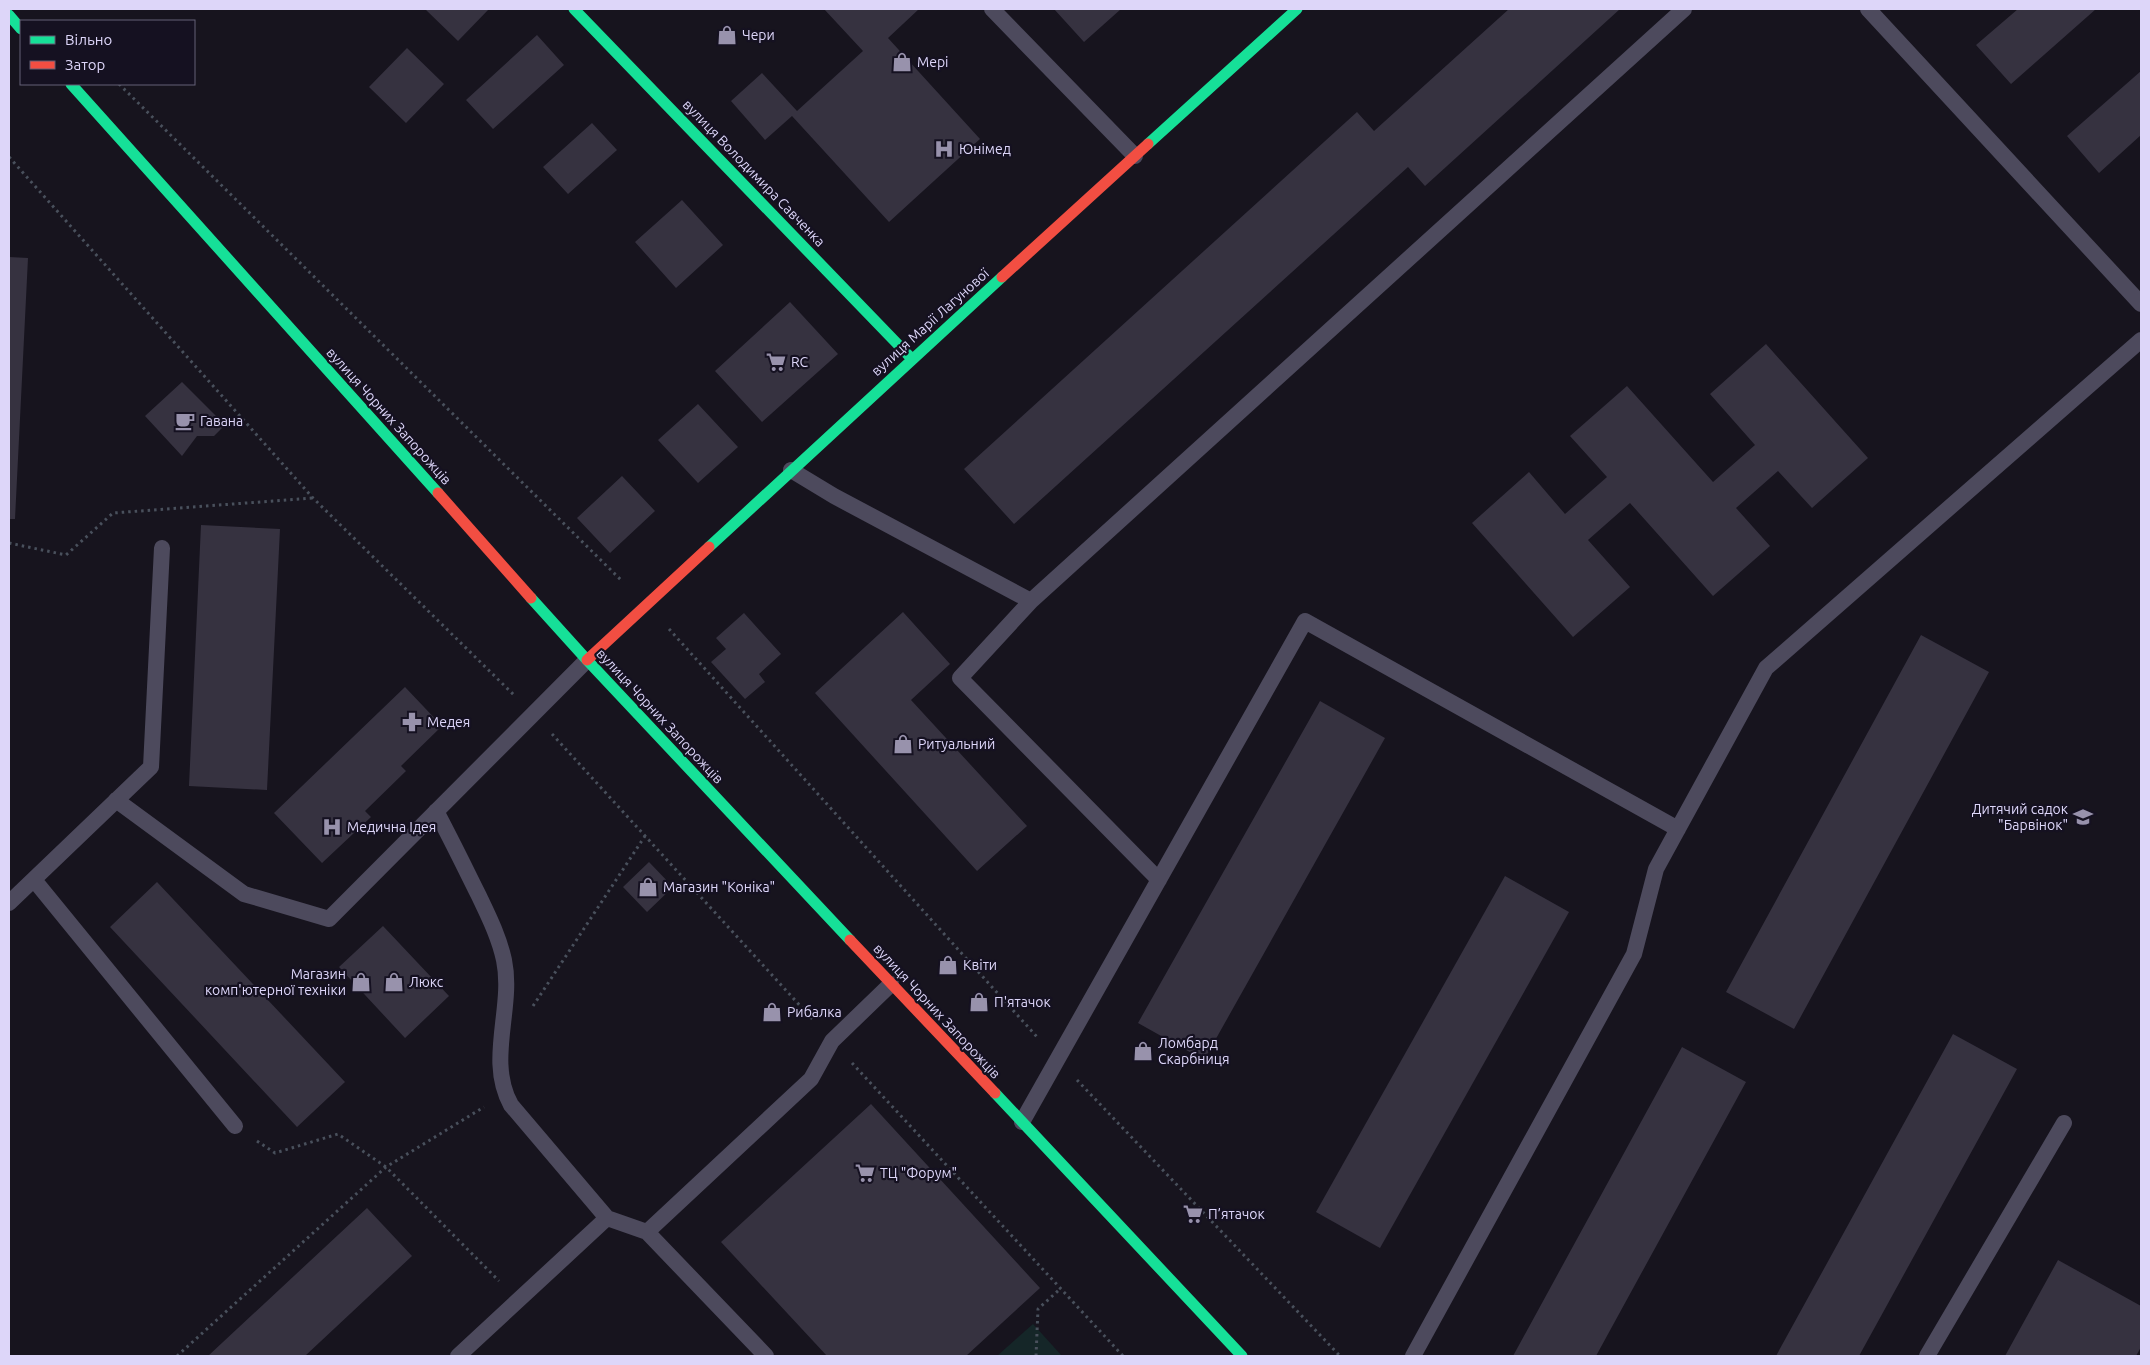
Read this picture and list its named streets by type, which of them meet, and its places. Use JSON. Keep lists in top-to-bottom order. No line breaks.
{"streets":{"street":["вулиця Володимира Савченка","вулиця Марії Лагунової","вулиця Чорних Запорожців"]},"crossings":[["вулиця Володимира Савченка","вулиця Марії Лагунової"],["вулиця Марії Лагунової","вулиця Чорних Запорожців"]],"places":{"shop":["Чери","Мері","Ритуальний","Магазин \"Коніка\"","Квіти","Магазин комп'ютерної техніки","Люкс","П'ятачок","Рибалка","Ломбард Скарбниця"],"hospital":["Юнімед","Медична Ідея"],"supermarket":["RC","ТЦ \"Форум\"","П’ятачок"],"cafe":["Гавана"],"pharmacy":["Медея"],"school or university":["Дитячий садок \"Барвінок\""]},"legend":["Вільно","Затор"]}
